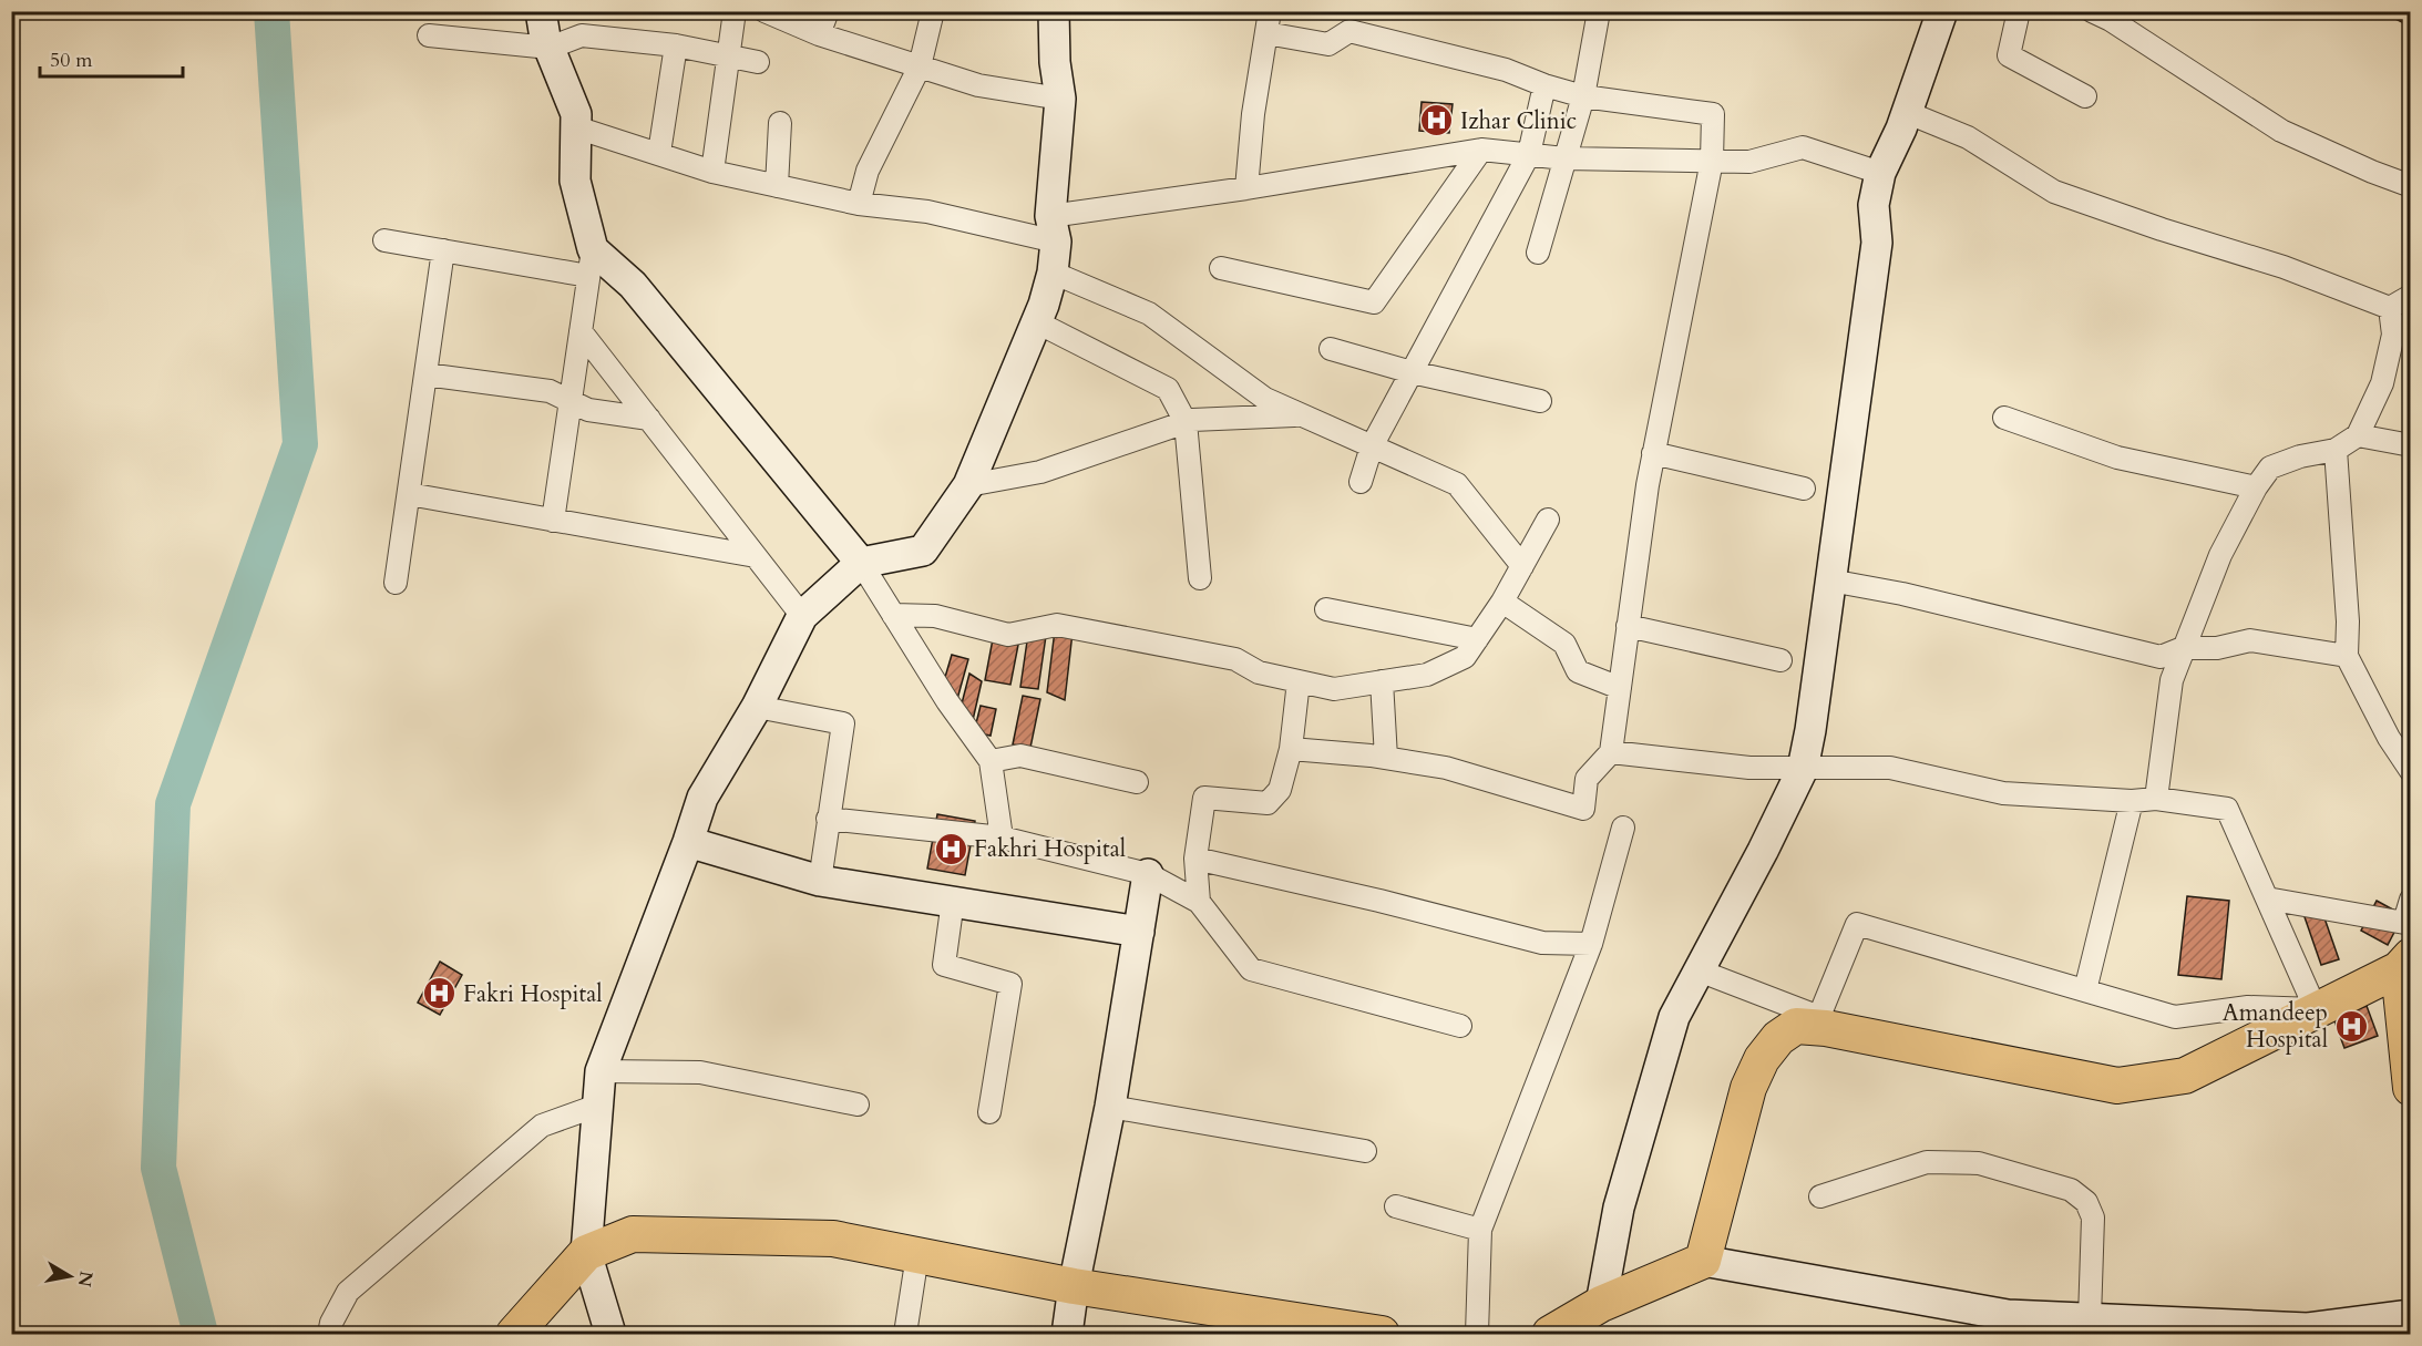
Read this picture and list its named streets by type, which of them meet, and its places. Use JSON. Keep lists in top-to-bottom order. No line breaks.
{"places":{"hospital":["Izhar Clinic","Fakhri Hospital","Fakri Hospital","Amandeep Hospital"]},"scale_bar":"50 m","north":"right"}
